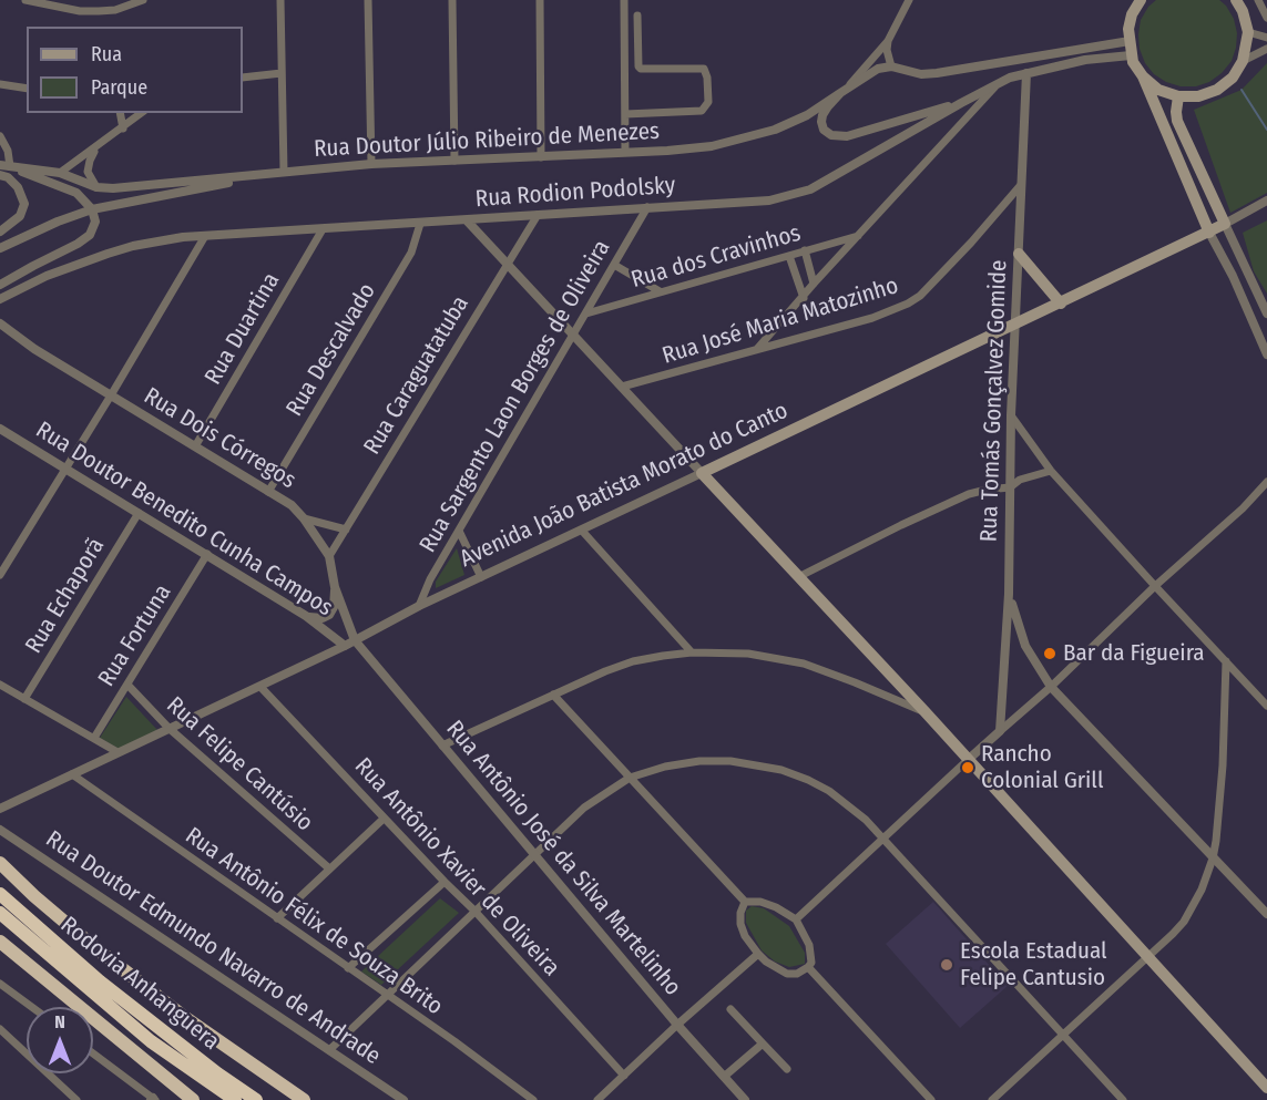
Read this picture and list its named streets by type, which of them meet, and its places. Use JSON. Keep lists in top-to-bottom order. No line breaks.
{"streets":{"highway":["Rodovia Anhanguera"],"main road":["Avenida João Batista Morato do Canto"],"street":["Rua Doutor Júlio Ribeiro de Menezes","Rua Rodion Podolsky","Rua dos Cravinhos","Rua José Maria Matozinho","Rua Duartina","Rua Descalvado","Rua Caraguatatuba","Rua Sargento Laon Borges de Oliveira","Rua Tomás Gonçalvez Gomide","Rua Dois Córregos","Rua Doutor Benedito Cunha Campos","Rua Echaporã","Rua Fortuna","Rua Felipe Cantúsio","Rua Antônio José da Silva Martelinho","Rua Antônio Xavier de Oliveira","Rua Antônio Félix de Souza Brito","Rua Doutor Edmundo Navarro de Andrade"]},"crossings":[["Rua Rodion Podolsky","Rua Duartina"],["Rua Rodion Podolsky","Rua Descalvado"],["Rua Rodion Podolsky","Rua Caraguatatuba"],["Rua Rodion Podolsky","Rua Sargento Laon Borges de Oliveira"],["Rua Rodion Podolsky","Rua Tomás Gonçalvez Gomide"],["Rua dos Cravinhos","Rua Sargento Laon Borges de Oliveira"],["Rua José Maria Matozinho","Rua Tomás Gonçalvez Gomide"],["Rua Duartina","Rua Dois Córregos"],["Rua Descalvado","Rua Dois Córregos"],["Rua Caraguatatuba","Rua Dois Córregos"],["Rua Sargento Laon Borges de Oliveira","Avenida João Batista Morato do Canto"],["Rua Tomás Gonçalvez Gomide","Avenida João Batista Morato do Canto"],["Rua Dois Córregos","Avenida João Batista Morato do Canto"],["Rua Dois Córregos","Rua Doutor Benedito Cunha Campos"],["Rua Dois Córregos","Rua Antônio José da Silva Martelinho"],["Avenida João Batista Morato do Canto","Rua Doutor Benedito Cunha Campos"],["Avenida João Batista Morato do Canto","Rua Felipe Cantúsio"],["Avenida João Batista Morato do Canto","Rua Antônio José da Silva Martelinho"],["Avenida João Batista Morato do Canto","Rua Antônio Xavier de Oliveira"],["Avenida João Batista Morato do Canto","Rua Antônio Félix de Souza Brito"],["Rua Doutor Benedito Cunha Campos","Rua Echaporã"],["Rua Doutor Benedito Cunha Campos","Rua Fortuna"],["Rua Doutor Benedito Cunha Campos","Rua Antônio José da Silva Martelinho"],["Rua Fortuna","Rua Felipe Cantúsio"]],"places":["Bar da Figueira","Rancho Colonial Grill","Escola Estadual Felipe Cantusio"],"legend":["Rua","Parque"],"north":"top"}
